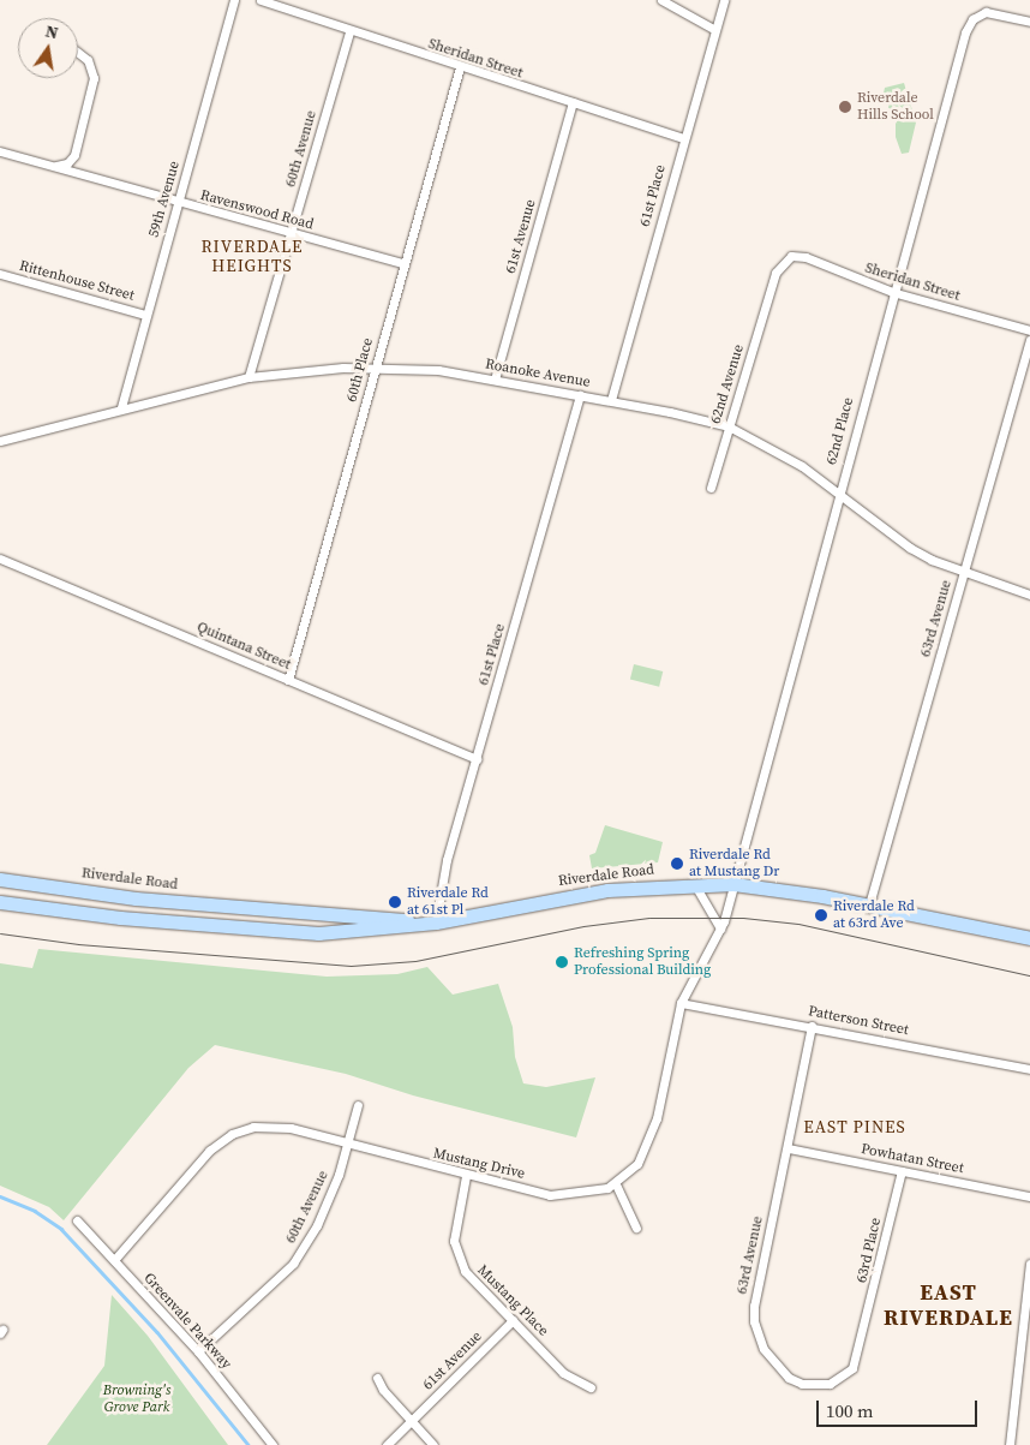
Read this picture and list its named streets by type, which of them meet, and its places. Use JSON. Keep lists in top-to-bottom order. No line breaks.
{"streets":{"main road":["Riverdale Road"],"street":["Sheridan Street","60th Avenue","61st Place","59th Avenue","Ravenswood Road","61st Avenue","Rittenhouse Street","60th Place","Roanoke Avenue","62nd Avenue","62nd Place","63rd Avenue","Quintana Street","Patterson Street","Powhatan Street","Mustang Drive","63rd Place","Mustang Place","Greenvale Parkway"]},"crossings":[["Sheridan Street","60th Avenue"],["Sheridan Street","61st Place"],["Sheridan Street","61st Avenue"],["Sheridan Street","60th Place"],["Sheridan Street","62nd Avenue"],["Sheridan Street","62nd Place"],["60th Avenue","Ravenswood Road"],["60th Avenue","Roanoke Avenue"],["60th Avenue","Mustang Drive"],["60th Avenue","Greenvale Parkway"],["61st Place","Roanoke Avenue"],["61st Place","Quintana Street"],["61st Place","Riverdale Road"],["59th Avenue","Ravenswood Road"],["59th Avenue","Rittenhouse Street"],["59th Avenue","Roanoke Avenue"],["Ravenswood Road","60th Place"],["61st Avenue","Roanoke Avenue"],["61st Avenue","Mustang Place"],["60th Place","Roanoke Avenue"],["60th Place","Quintana Street"],["Roanoke Avenue","62nd Avenue"],["Roanoke Avenue","62nd Place"],["Roanoke Avenue","63rd Avenue"],["62nd Place","Riverdale Road"],["62nd Place","Mustang Drive"],["63rd Avenue","Riverdale Road"],["63rd Avenue","Patterson Street"],["63rd Avenue","Powhatan Street"],["63rd Avenue","63rd Place"],["Riverdale Road","Mustang Drive"],["Patterson Street","Mustang Drive"],["Powhatan Street","63rd Place"],["Mustang Drive","Mustang Place"],["Mustang Drive","Greenvale Parkway"]],"districts":["RIVERDALE HEIGHTS","EAST PINES","EAST RIVERDALE"],"parks":["Browning's Grove Park"],"places":["Riverdale Hills School","Riverdale Rd at Mustang Dr","Riverdale Rd at 61st Pl","Riverdale Rd at 63rd Ave","Refreshing Spring Professional Building"],"scale_bar":"100 m","north":"top"}
